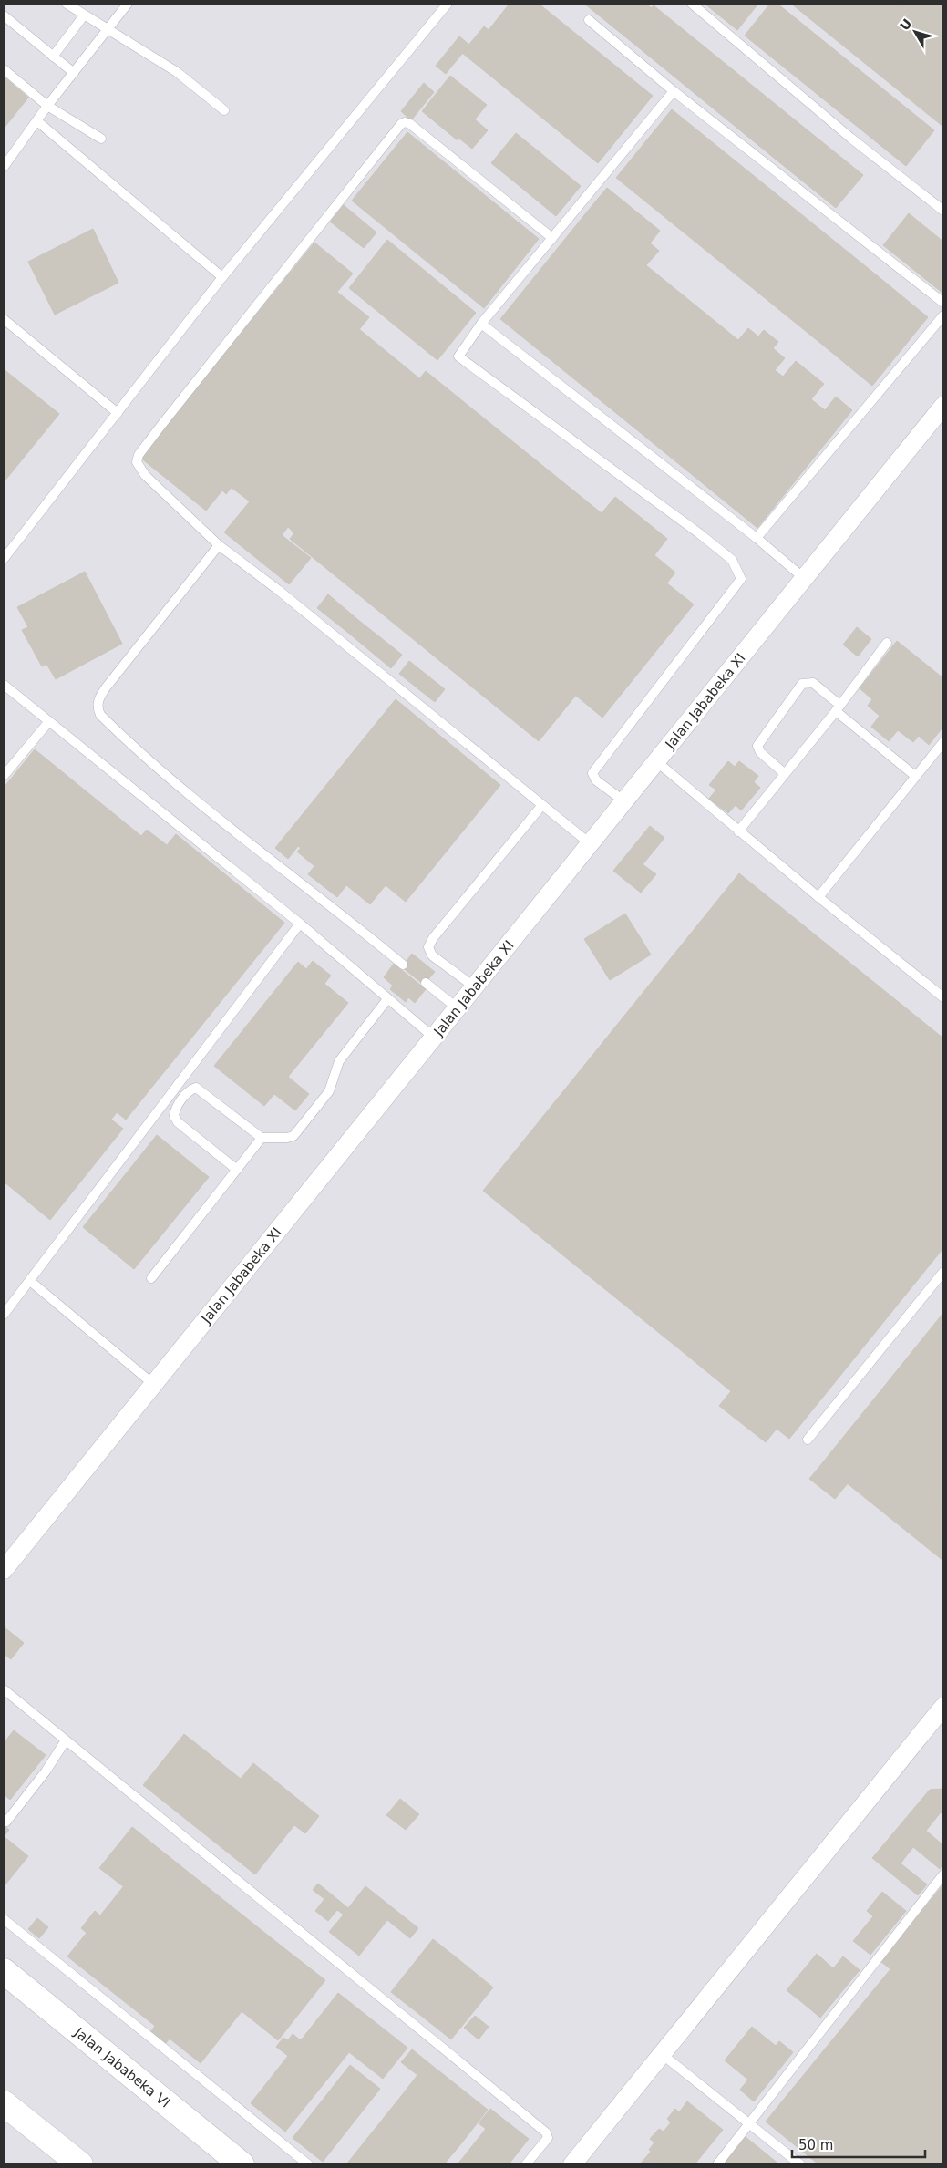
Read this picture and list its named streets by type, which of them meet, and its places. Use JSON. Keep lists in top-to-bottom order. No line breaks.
{"streets":{"street":["Jalan Jababeka XI","Jalan Jababeka VI"]},"scale_bar":"50 m","north":"top left"}
